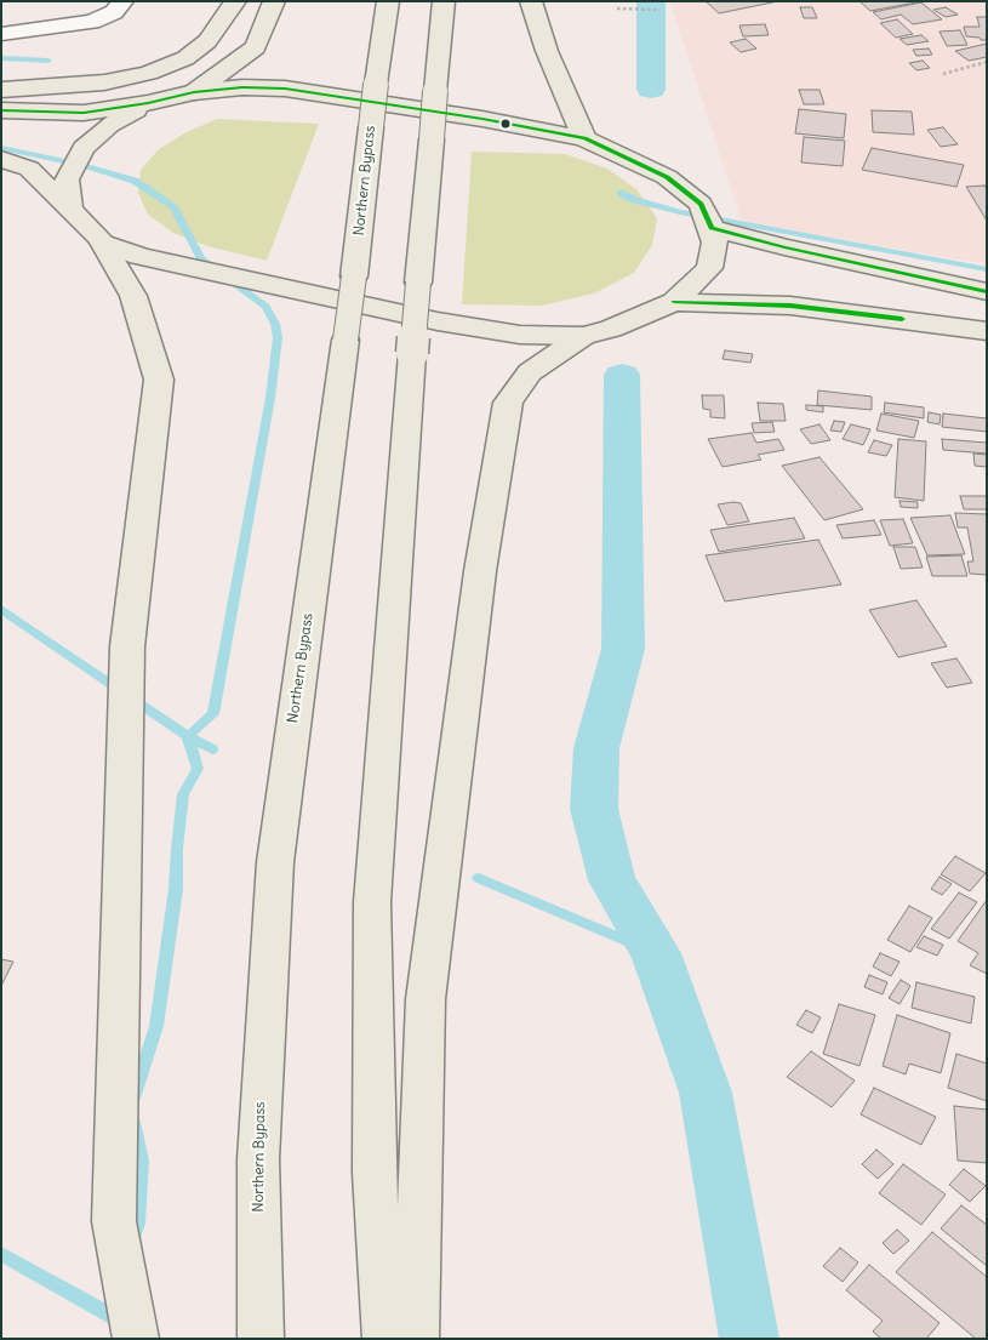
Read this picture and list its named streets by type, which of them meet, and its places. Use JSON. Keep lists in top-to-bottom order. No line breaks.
{"streets":{"main road":["Northern Bypass"]}}
